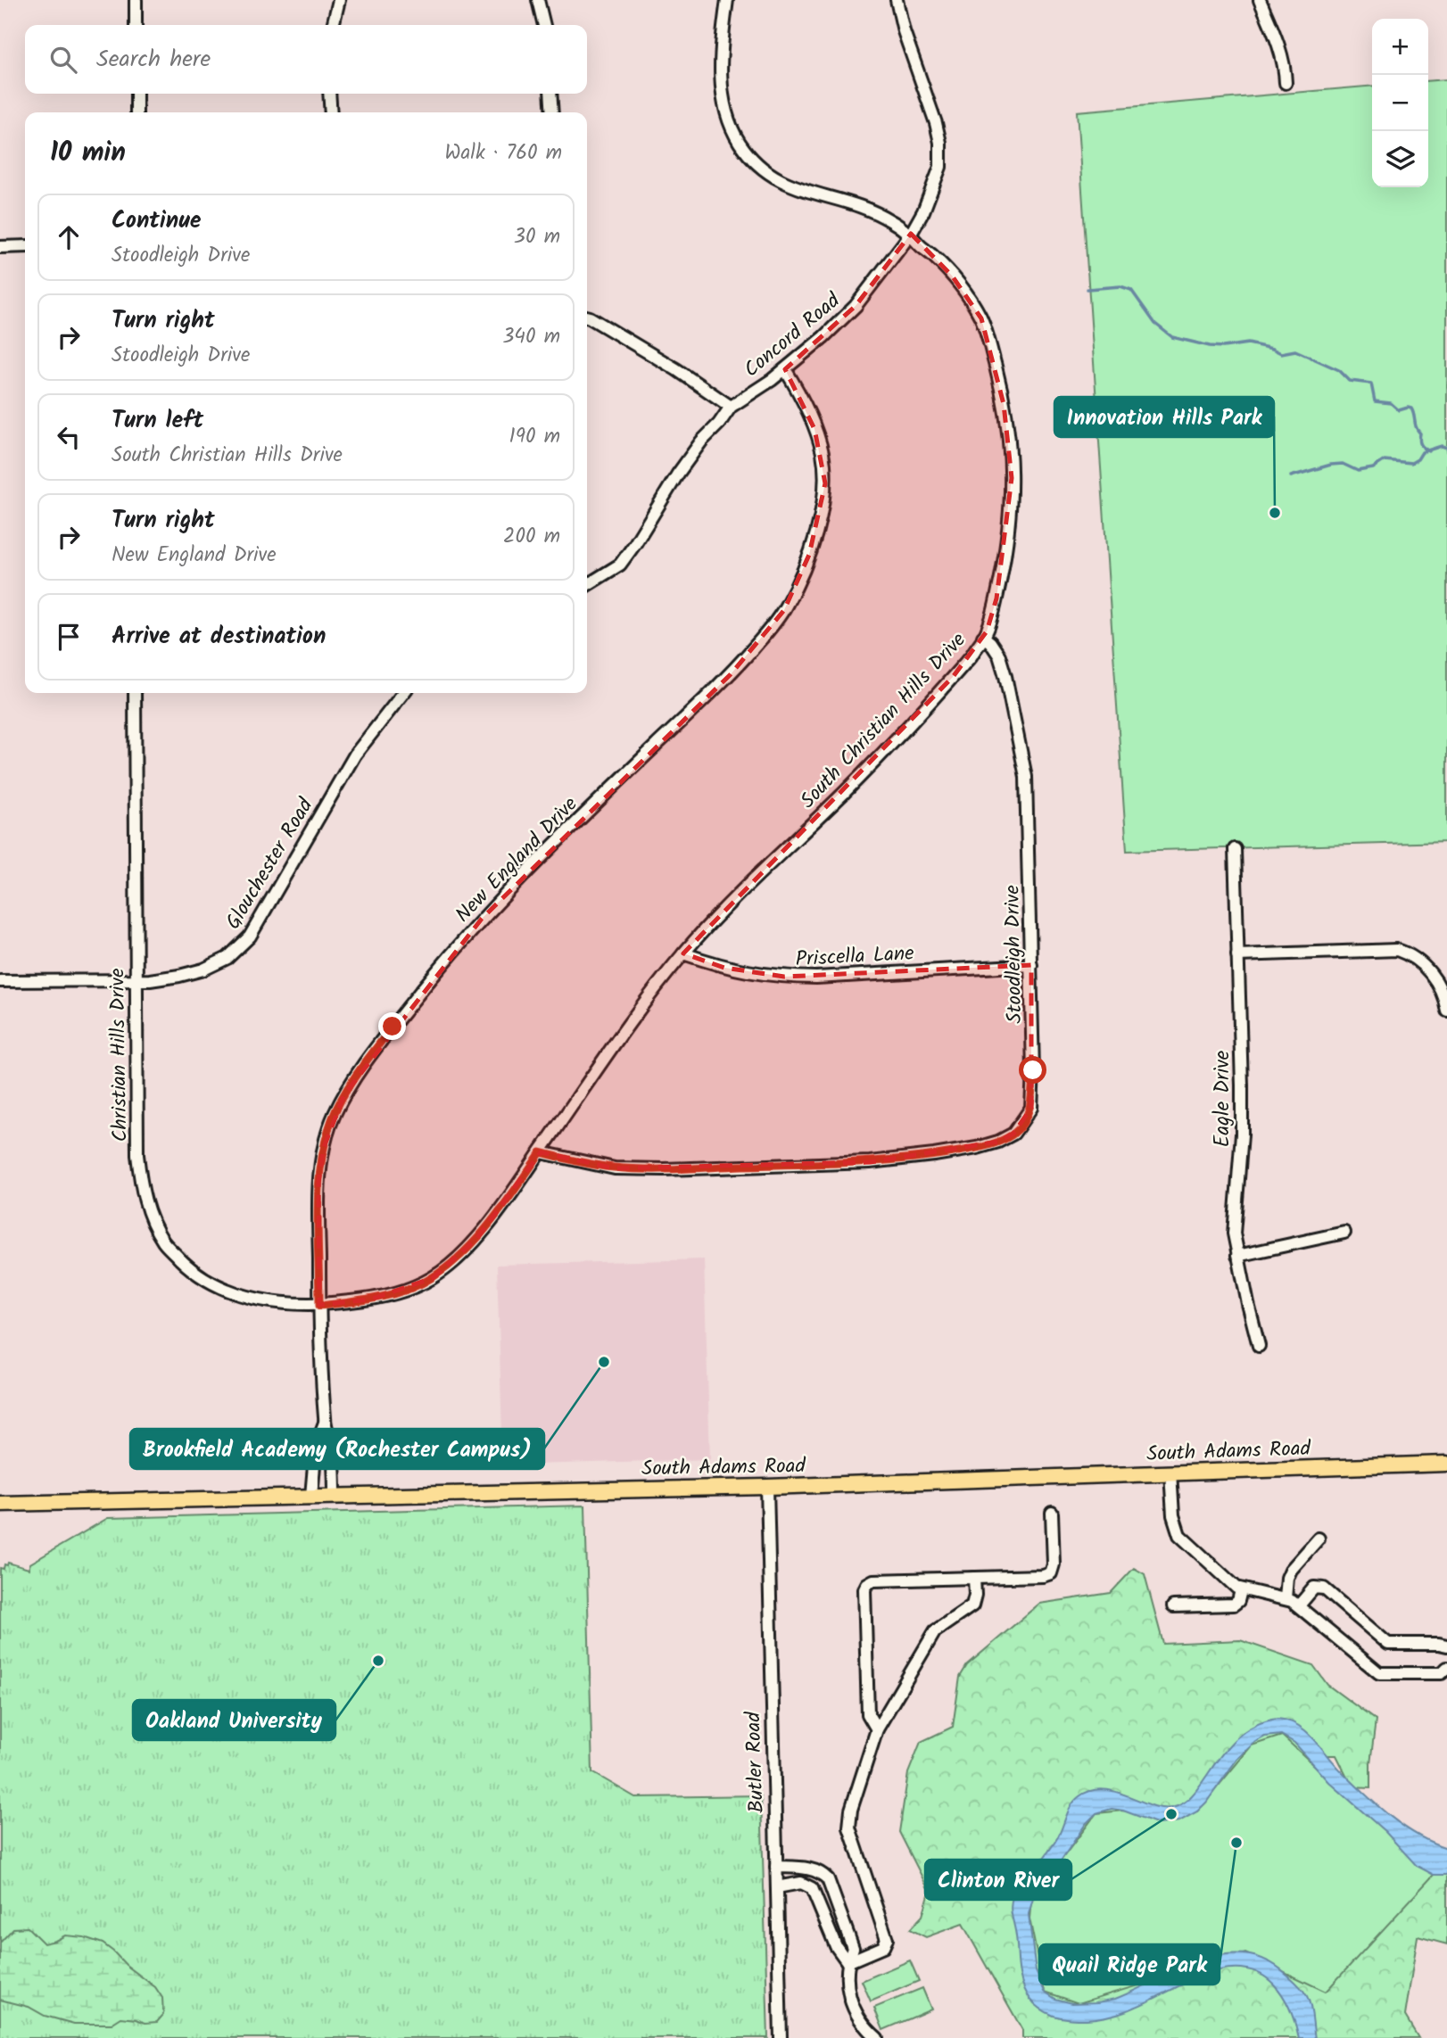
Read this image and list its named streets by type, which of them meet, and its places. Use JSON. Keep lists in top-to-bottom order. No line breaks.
{"streets":{"main road":["South Adams Road"],"street":["Concord Road","South Christian Hills Drive","New England Drive","Glouchester Road","Stoodleigh Drive","Priscella Lane","Christian Hills Drive","Eagle Drive","Butler Road"]},"crossings":[["Concord Road","South Christian Hills Drive"],["Concord Road","New England Drive"],["South Christian Hills Drive","New England Drive"],["South Christian Hills Drive","Stoodleigh Drive"],["South Christian Hills Drive","Priscella Lane"],["South Christian Hills Drive","Christian Hills Drive"],["New England Drive","Christian Hills Drive"],["New England Drive","South Adams Road"],["Glouchester Road","Christian Hills Drive"],["Stoodleigh Drive","Priscella Lane"],["South Adams Road","Butler Road"]],"places":["Innovation Hills Park","Brookfield Academy (Rochester Campus)","Oakland University","Clinton River","Quail Ridge Park"],"page":{"map_buttons":["+","−"],"search":"Search here","heading":["10 min","Walk · 760 m"],"list":[["Continue","Stoodleigh Drive","30 m"],["Turn right","Stoodleigh Drive","340 m"],["Turn left","South Christian Hills Drive","190 m"],["Turn right","New England Drive","200 m"],"Arrive at destination"]}}
